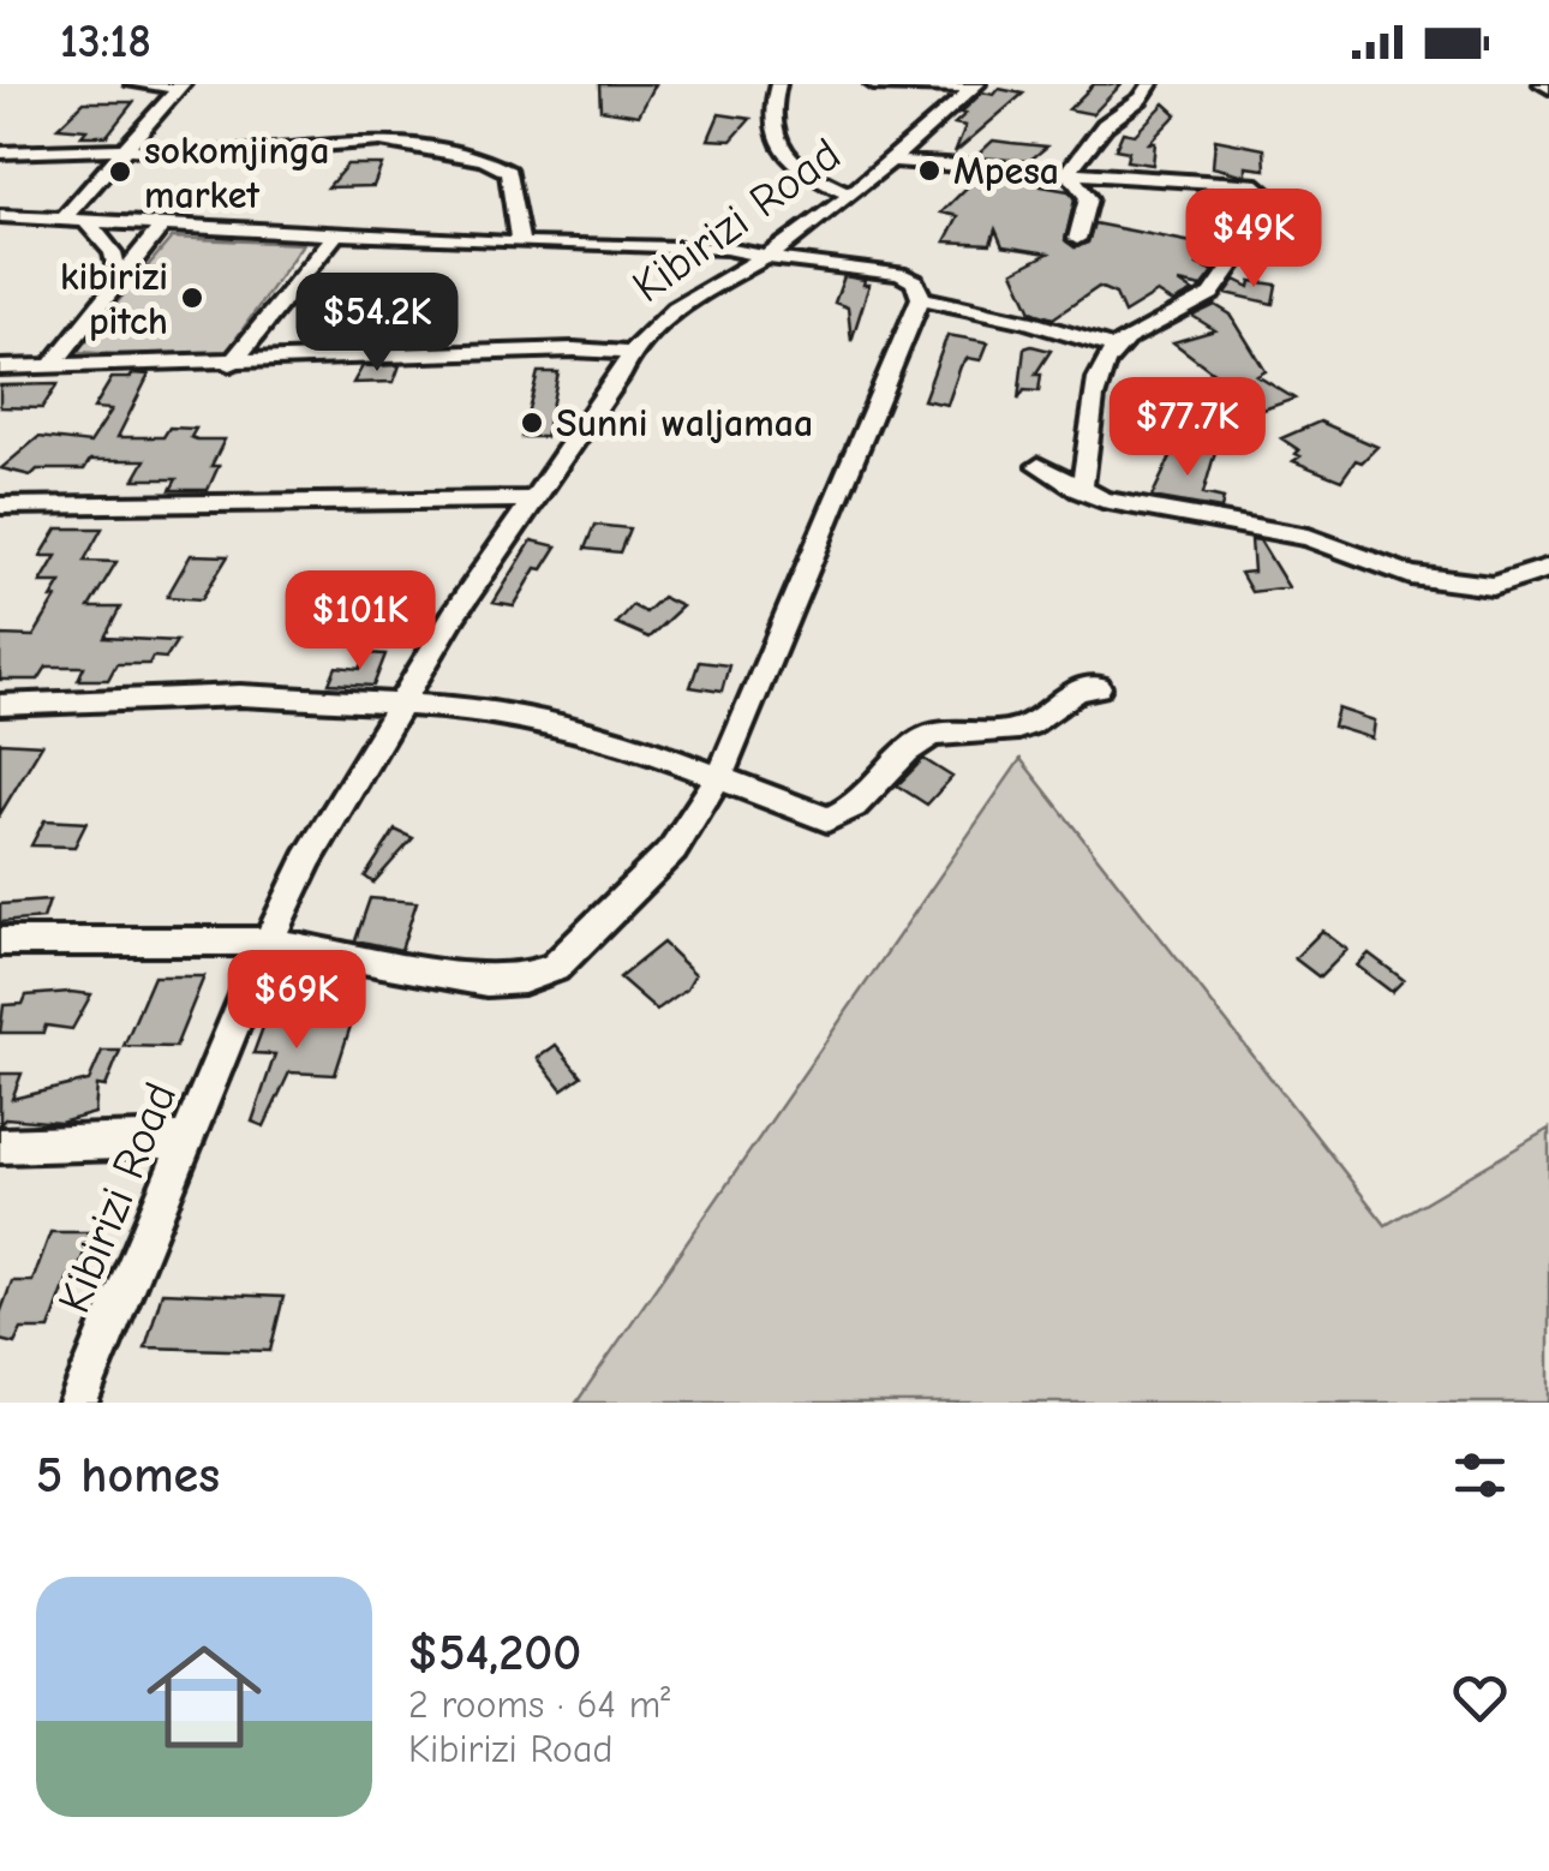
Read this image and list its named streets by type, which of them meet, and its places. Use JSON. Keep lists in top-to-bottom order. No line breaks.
{"streets":{"street":["Kibirizi Road"]},"places":["Mpesa","sokomjinga market","kibirizi pitch","Sunni waljamaa"],"page":{"status":"13:18","price":["$49K","$54.2K","$77.7K","$101K","$69K"],"heading":"5 homes","list":[{"name":"$54,200","note":"2 rooms · 64 m² · Kibirizi Road"}]}}
